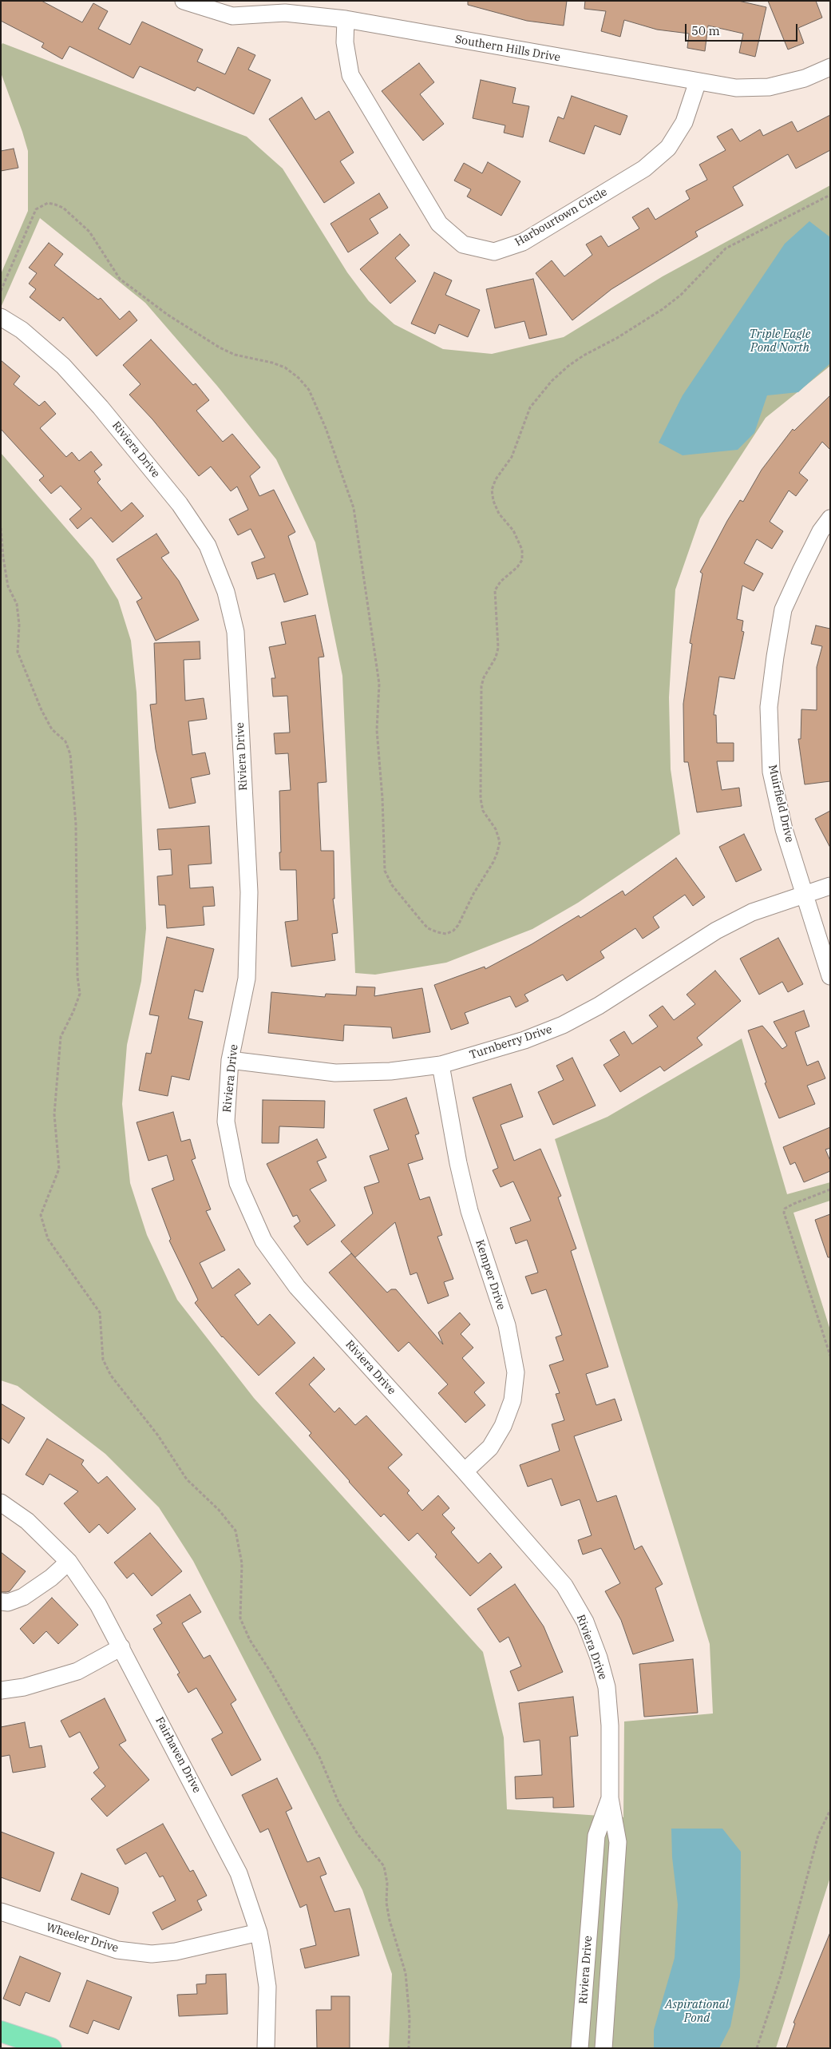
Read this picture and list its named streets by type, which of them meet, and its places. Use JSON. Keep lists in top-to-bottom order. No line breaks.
{"streets":{"street":["Southern Hills Drive","Harbourtown Circle","Riviera Drive","Muirfield Drive","Turnberry Drive","Kemper Drive","Fairhaven Drive","Wheeler Drive"]},"crossings":[["Southern Hills Drive","Harbourtown Circle"],["Riviera Drive","Turnberry Drive"],["Riviera Drive","Kemper Drive"],["Muirfield Drive","Turnberry Drive"],["Turnberry Drive","Kemper Drive"],["Fairhaven Drive","Wheeler Drive"]],"water":["Triple Eagle Pond North","Aspirational Pond"],"scale_bar":"50 m"}
